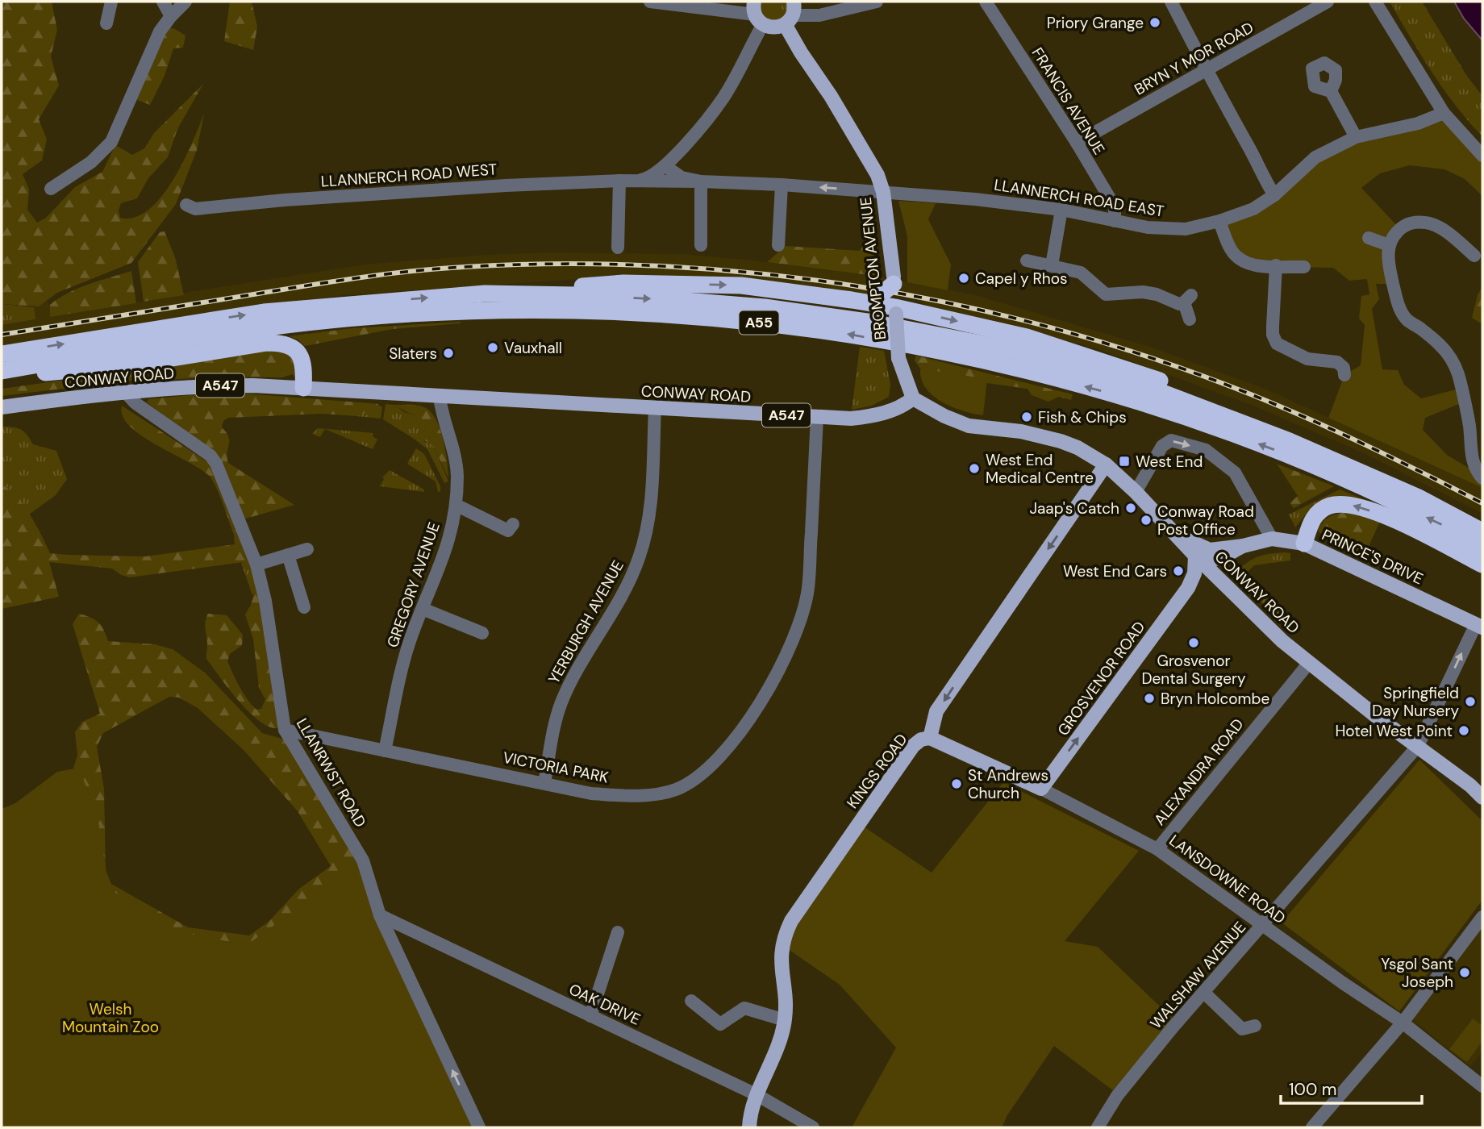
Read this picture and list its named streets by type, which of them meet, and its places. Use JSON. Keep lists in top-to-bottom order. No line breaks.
{"streets":{"highway":["A55"],"main road":["BROMPTON AVENUE","CONWAY ROAD","A547","PRINCE'S DRIVE","GROSVENOR ROAD","KINGS ROAD","LANSDOWNE ROAD"],"street":["BRYN Y MOR ROAD","FRANCIS AVENUE","LLANNERCH ROAD WEST","LLANNERCH ROAD EAST","GREGORY AVENUE","YERBURGH AVENUE","VICTORIA PARK","ALEXANDRA ROAD","LLANRWST ROAD","WALSHAW AVENUE","OAK DRIVE"]},"crossings":[["BRYN Y MOR ROAD","FRANCIS AVENUE"],["FRANCIS AVENUE","LLANNERCH ROAD EAST"],["LLANNERCH ROAD WEST","LLANNERCH ROAD EAST"],["LLANNERCH ROAD WEST","BROMPTON AVENUE"],["LLANNERCH ROAD EAST","BROMPTON AVENUE"],["BROMPTON AVENUE","CONWAY ROAD"],["CONWAY ROAD","PRINCE'S DRIVE"],["CONWAY ROAD","GREGORY AVENUE"],["CONWAY ROAD","YERBURGH AVENUE"],["CONWAY ROAD","GROSVENOR ROAD"],["CONWAY ROAD","VICTORIA PARK"],["CONWAY ROAD","KINGS ROAD"],["CONWAY ROAD","ALEXANDRA ROAD"],["CONWAY ROAD","LLANRWST ROAD"],["CONWAY ROAD","WALSHAW AVENUE"],["PRINCE'S DRIVE","GROSVENOR ROAD"],["PRINCE'S DRIVE","WALSHAW AVENUE"],["GREGORY AVENUE","VICTORIA PARK"],["YERBURGH AVENUE","VICTORIA PARK"],["GROSVENOR ROAD","LANSDOWNE ROAD"],["VICTORIA PARK","LLANRWST ROAD"],["KINGS ROAD","LANSDOWNE ROAD"],["KINGS ROAD","OAK DRIVE"],["ALEXANDRA ROAD","LANSDOWNE ROAD"],["LLANRWST ROAD","OAK DRIVE"],["LANSDOWNE ROAD","WALSHAW AVENUE"]],"one_way":["GROSVENOR ROAD","KINGS ROAD"],"parks":["Welsh Mountain Zoo"],"places":{"other":["Priory Grange","Capel y Rhos","Vauxhall","Slaters","Fish & Chips","West End Medical Centre","Jaap's Catch","Conway Road Post Office","West End Cars","Grosvenor Dental Surgery","Bryn Holcombe","Springfield Day Nursery","Hotel West Point","St Andrews Church","Ysgol Sant Joseph"],"transit":["West End"]},"scale_bar":"100 m"}
